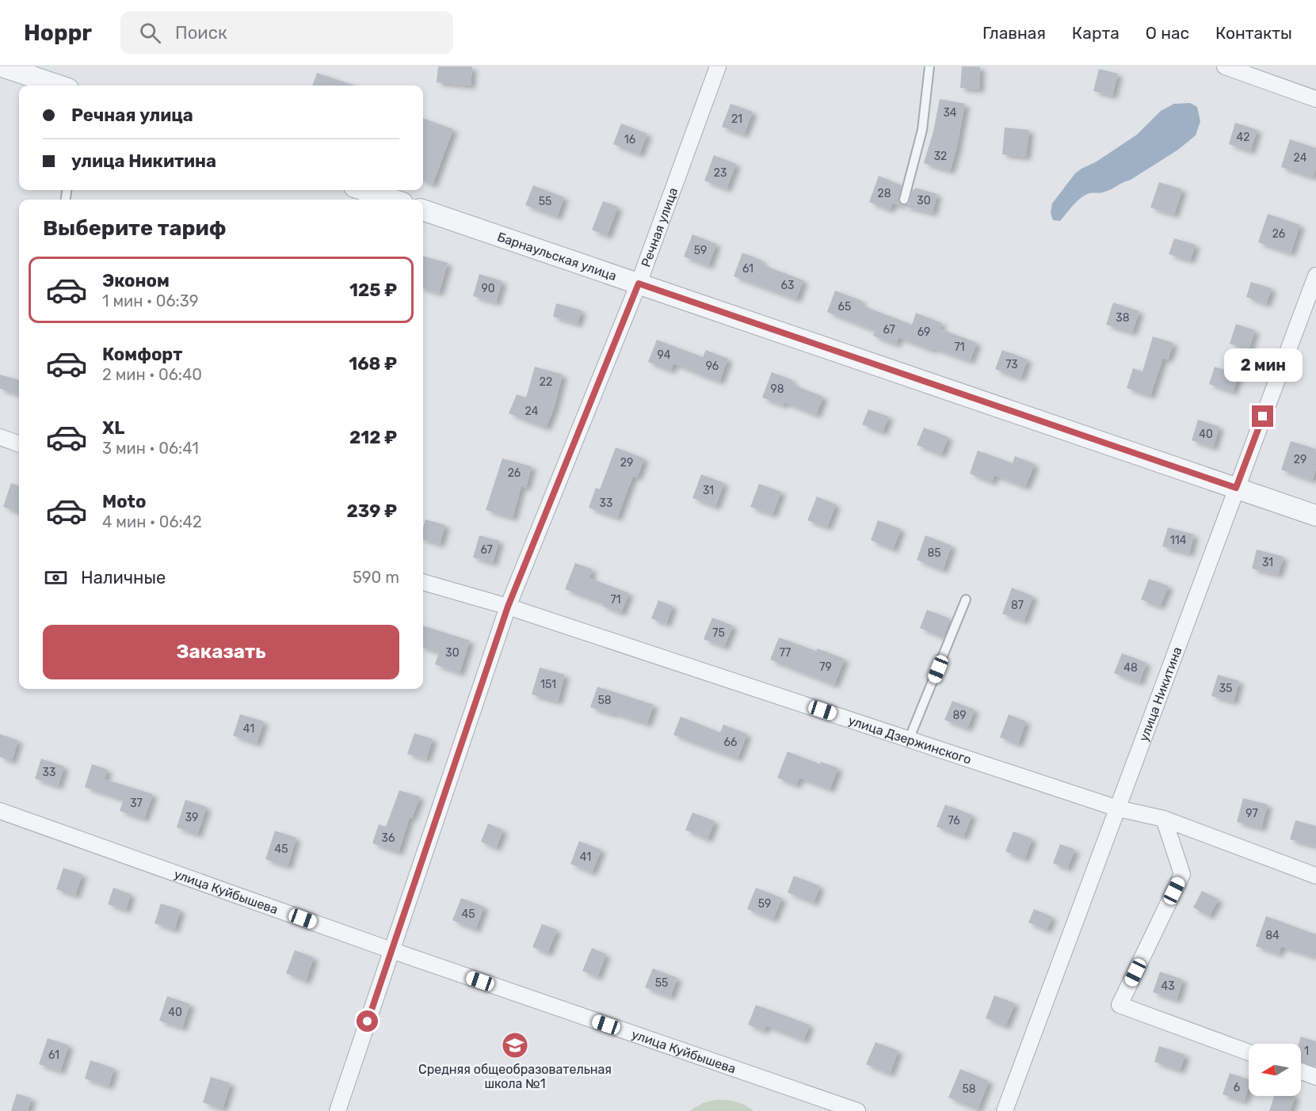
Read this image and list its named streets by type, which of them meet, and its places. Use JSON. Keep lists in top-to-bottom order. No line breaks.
{"streets":{"street":["Речная улица","Барнаульская улица","улица Никитина","улица Дзержинского","улица Куйбышева"]},"crossings":[["Речная улица","Барнаульская улица"],["Речная улица","улица Дзержинского"],["Речная улица","улица Куйбышева"],["Барнаульская улица","улица Никитина"],["улица Никитина","улица Дзержинского"]],"places":{"school or university":["Средняя общеобразовательная школа №1"]},"house_numbers":["34","21","42","16","32","24","23","28","30","55","26","59","61","63","90","65","38","67","69","71","94","73","96","22","98","24","40","29","29","26","31","33","114","67","85","31","71","87","75","30","77","79","48","151","35","58","89","41","66","33","37","97","39","76","36","45","41","59","45","84","55","43","40","1","61","6","58"],"north":"left","page":{"header":"Hoppr","search":"Поиск","nav":["Главная","Карта","О нас","Контакты"],"banner":["Речная улица","улица Никитина"],"heading":"Выберите тариф","list":[{"name":"Эконом","note":"1 мин · 06:39","value":"125 ₽"},{"name":"Комфорт","note":"2 мин · 06:40","value":"168 ₽"},{"name":"XL","note":"3 мин · 06:41","value":"212 ₽"},{"name":"Moto","note":"4 мин · 06:42","value":"239 ₽"}],"bubble":"2 мин","pay":["Наличные","590 m"],"buttons":"Заказать"}}
